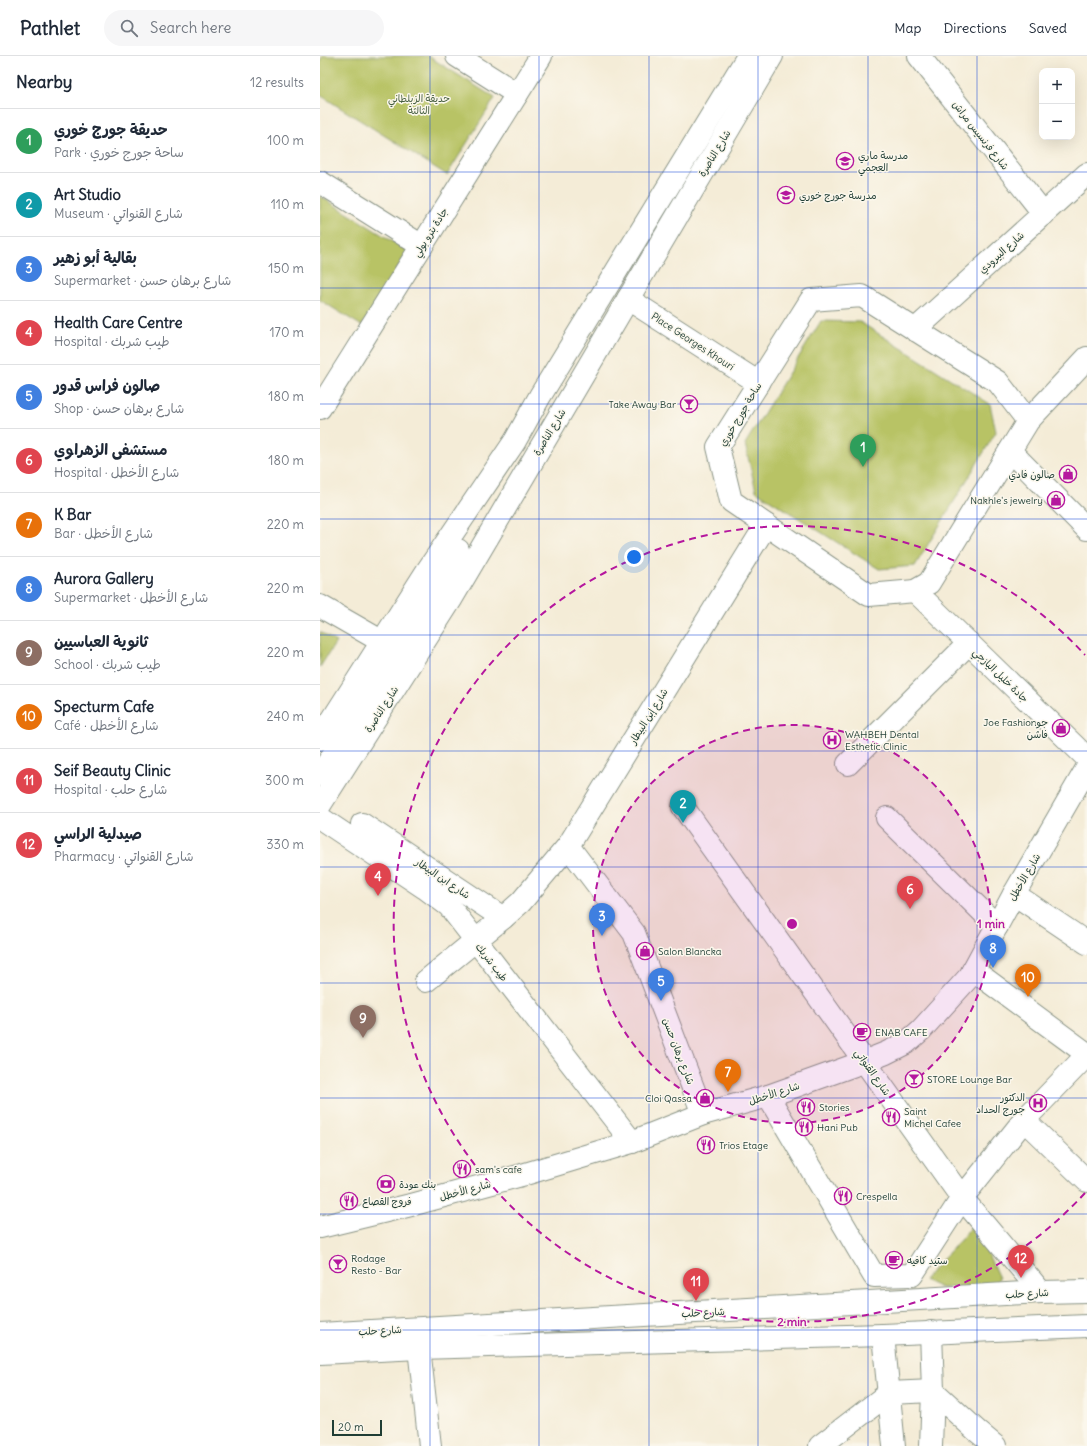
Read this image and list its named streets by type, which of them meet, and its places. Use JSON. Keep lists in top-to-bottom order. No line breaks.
{"streets":{"street":["شارع فرنسيس مراش","شارع الناصرة","جادة بترو بولي","شارع البيرودي","Place Georges Khouri","ساحة جورج خوري","جادة خليل اليازجي","شارع إبن البيطار","شارع الأخطل","شارع ابن البيطار","طيب شربك","شارع برهان حسن","شارع القنواتي","شارع حلب"]},"crossings":[["شارع فرنسيس مراش","شارع البيرودي"],["شارع الناصرة","Place Georges Khouri"],["شارع البيرودي","ساحة جورج خوري"],["Place Georges Khouri","ساحة جورج خوري"],["ساحة جورج خوري","جادة خليل اليازجي"],["ساحة جورج خوري","شارع إبن البيطار"],["شارع إبن البيطار","شارع ابن البيطار"],["شارع إبن البيطار","شارع برهان حسن"],["شارع الأخطل","طيب شربك"],["شارع الأخطل","شارع برهان حسن"],["شارع الأخطل","شارع القنواتي"],["شارع القنواتي","شارع حلب"]],"parks":["حديقة الزبلطاني الثالثة"],"places":{"school or university":["مدرسة ماري العجمي","مدرسة جورج خوري"],"bar":["Take Away Bar","STORE Lounge Bar","Rodage Resto - Bar"],"shop":["صالون فادي","Nakhle's jewelry","Joe Fashionجو فاشن","Salon Blancka","Cloi Qassa"],"hospital":["WAHBEH Dental Esthetic Clinic","الدكتور جورج الحداد"],"cafe":["ENAB CAFE","ستيد كافيه"],"restaurant":["Stories","Saint Michel Cafee","Hani Pub","Trios Etage","sam's cafe","Crespella","فروج القصاع"],"bank":["بنك عودة"]},"scale_bar":"20 m","page":{"header":"Pathlet","search":"Search here","nav":["Map","Directions","Saved"],"heading":["Nearby","12 results"],"map_buttons":["+","−"],"list":[{"mark":"1","name":"حديقة جورج خوري","note":"Park · ساحة جورج خوري","value":"100 m"},{"mark":"2","name":"Art Studio","note":"Museum · شارع القنواتي","value":"110 m"},{"mark":"3","name":"بقالية أبو زهير","note":"Supermarket · شارع برهان حسن","value":"150 m"},{"mark":"4","name":"Health Care Centre","note":"Hospital · طيب شربك","value":"170 m"},{"mark":"5","name":"صالون فراس قدور","note":"Shop · شارع برهان حسن","value":"180 m"},{"mark":"6","name":"مستشفى الزهراوي","note":"Hospital · شارع الأخطل","value":"180 m"},{"mark":"7","name":"K Bar","note":"Bar · شارع الأخطل","value":"220 m"},{"mark":"8","name":"Aurora Gallery","note":"Supermarket · شارع الأخطل","value":"220 m"},{"mark":"9","name":"ثانوية العباسيين","note":"School · طيب شربك","value":"220 m"},{"mark":"10","name":"Specturm Cafe","note":"Café · شارع الأخطل","value":"240 m"},{"mark":"11","name":"Seif Beauty Clinic","note":"Hospital · شارع حلب","value":"300 m"},{"mark":"12","name":"صيدلية الراسي","note":"Pharmacy · شارع القنواتي","value":"330 m"}],"pins":["1","2","4","6","3","8","10","5","9","7","12","11"],"scale":"20 m"},"rings":["1 min","2 min"]}
